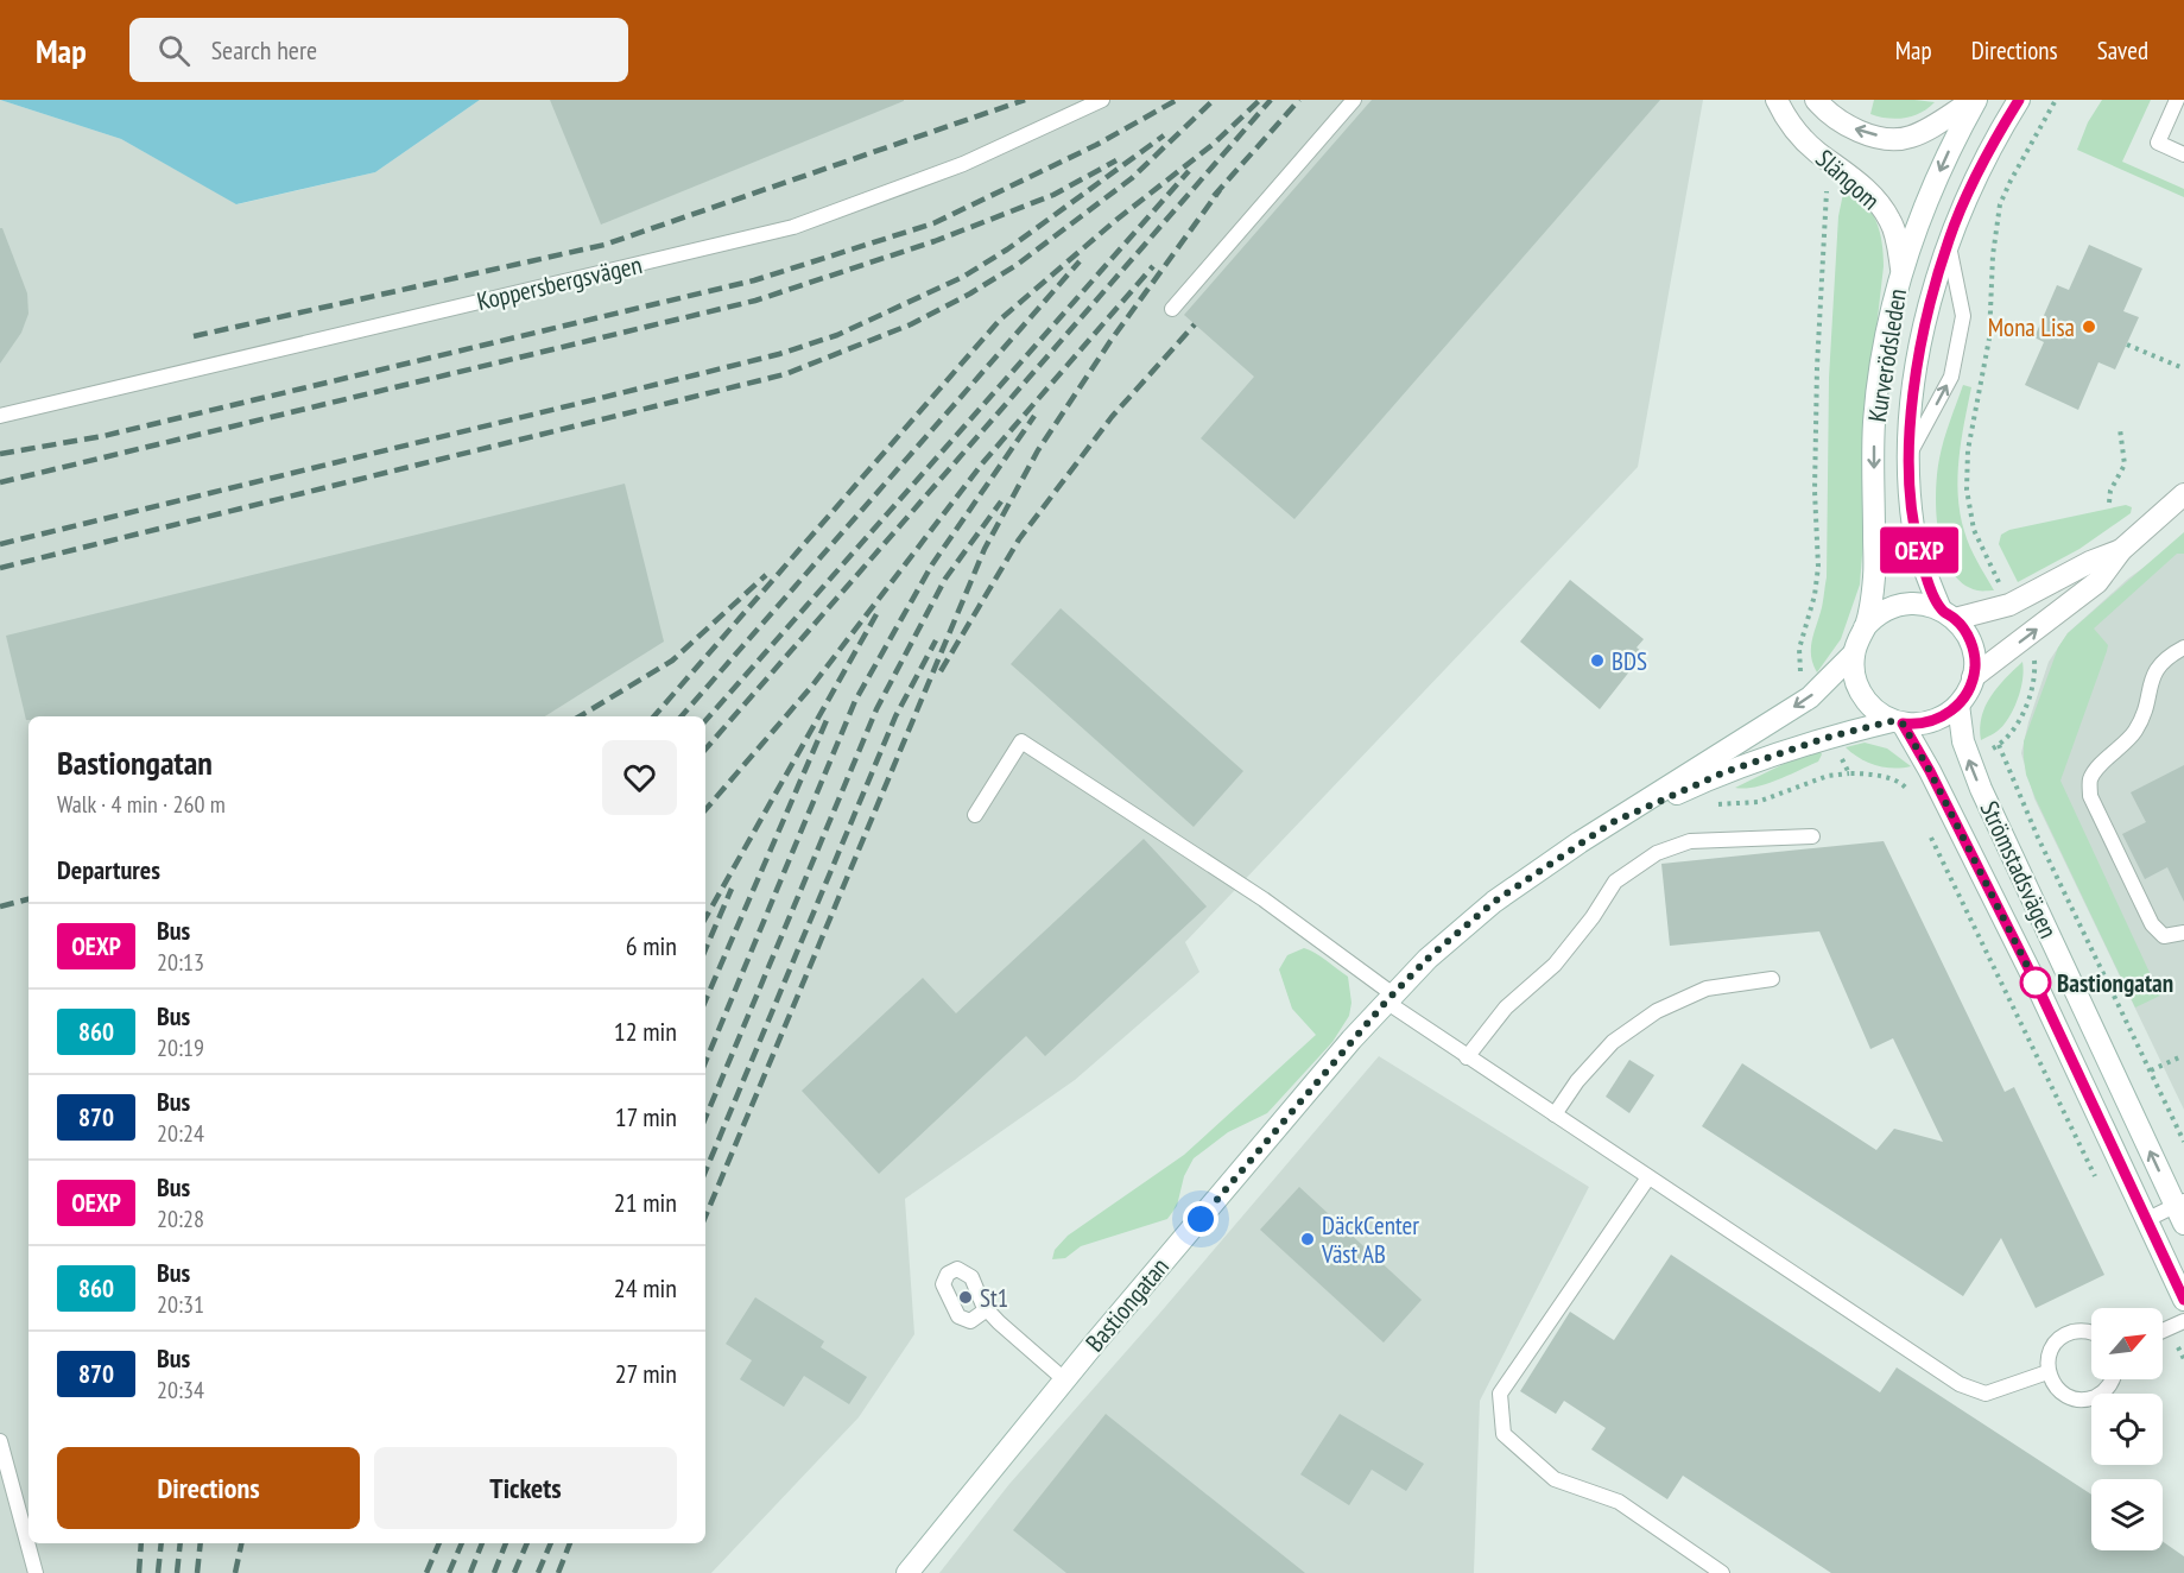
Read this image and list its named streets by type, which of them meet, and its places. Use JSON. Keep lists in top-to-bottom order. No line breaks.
{"streets":{"main road":["Slängom","Kurverödsleden","Strömstadsvägen","Bastiongatan"],"lane":["Koppersbergsvägen"]},"crossings":[["Slängom","Kurverödsleden"],["Kurverödsleden","Strömstadsvägen"],["Kurverödsleden","Bastiongatan"],["Strömstadsvägen","Bastiongatan"]],"one_way":["Slängom"],"places":["Mona Lisa","BDS","Bastiongatan","DäckCenter Väst AB","St1"],"lines":["bus line OEXP"],"north":"top right","page":{"header":"Map","search":"Search here","nav":["Map","Directions","Saved"],"on_map":"OEXP","heading":[["Bastiongatan","Walk · 4 min · 260 m"],"Departures"],"list":[{"mark":"OEXP","name":"Bus","note":"20:13","value":"6 min"},{"mark":"860","name":"Bus","note":"20:19","value":"12 min"},{"mark":"870","name":"Bus","note":"20:24","value":"17 min"},{"mark":"OEXP","name":"Bus","note":"20:28","value":"21 min"},{"mark":"860","name":"Bus","note":"20:31","value":"24 min"},{"mark":"870","name":"Bus","note":"20:34","value":"27 min"}],"buttons":["Directions","Tickets"]}}
